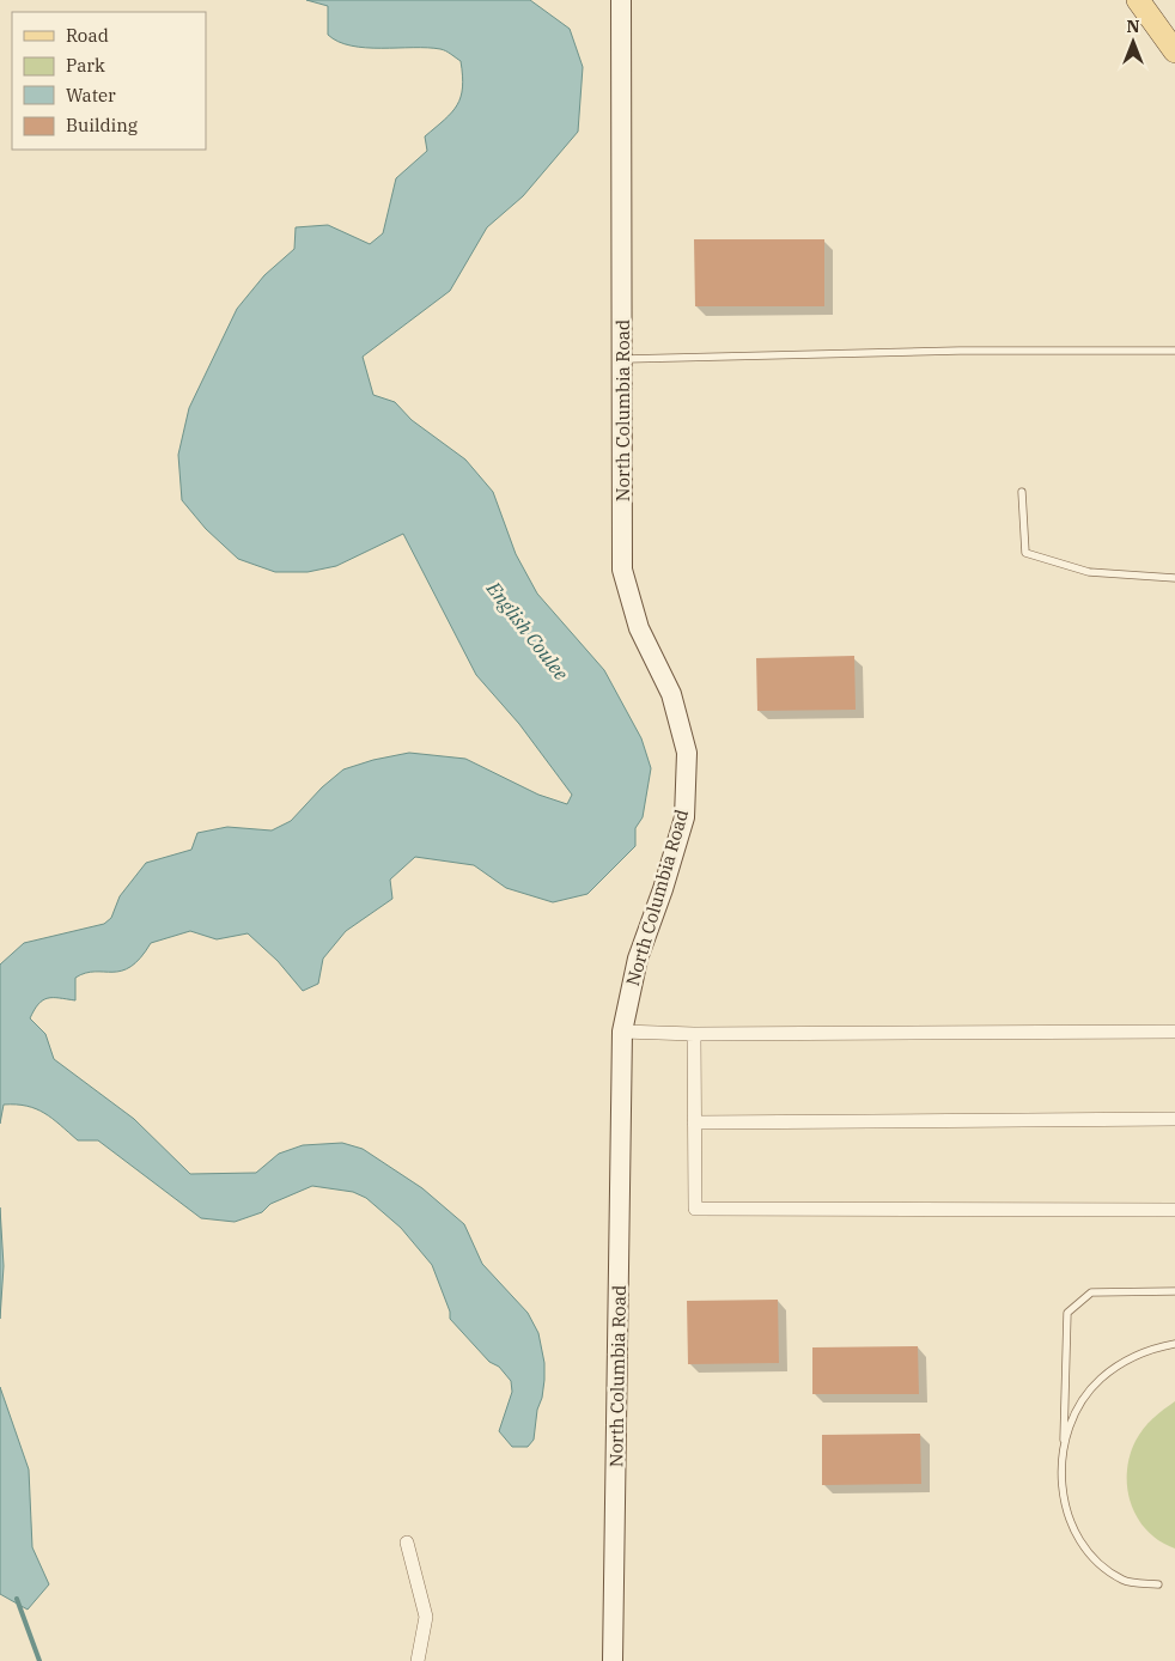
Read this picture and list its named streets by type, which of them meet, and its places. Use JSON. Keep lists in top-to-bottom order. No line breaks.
{"streets":{"street":["North Columbia Road"]},"water":["English Coulee"],"legend":["Road","Park","Water","Building"],"north":"top"}
